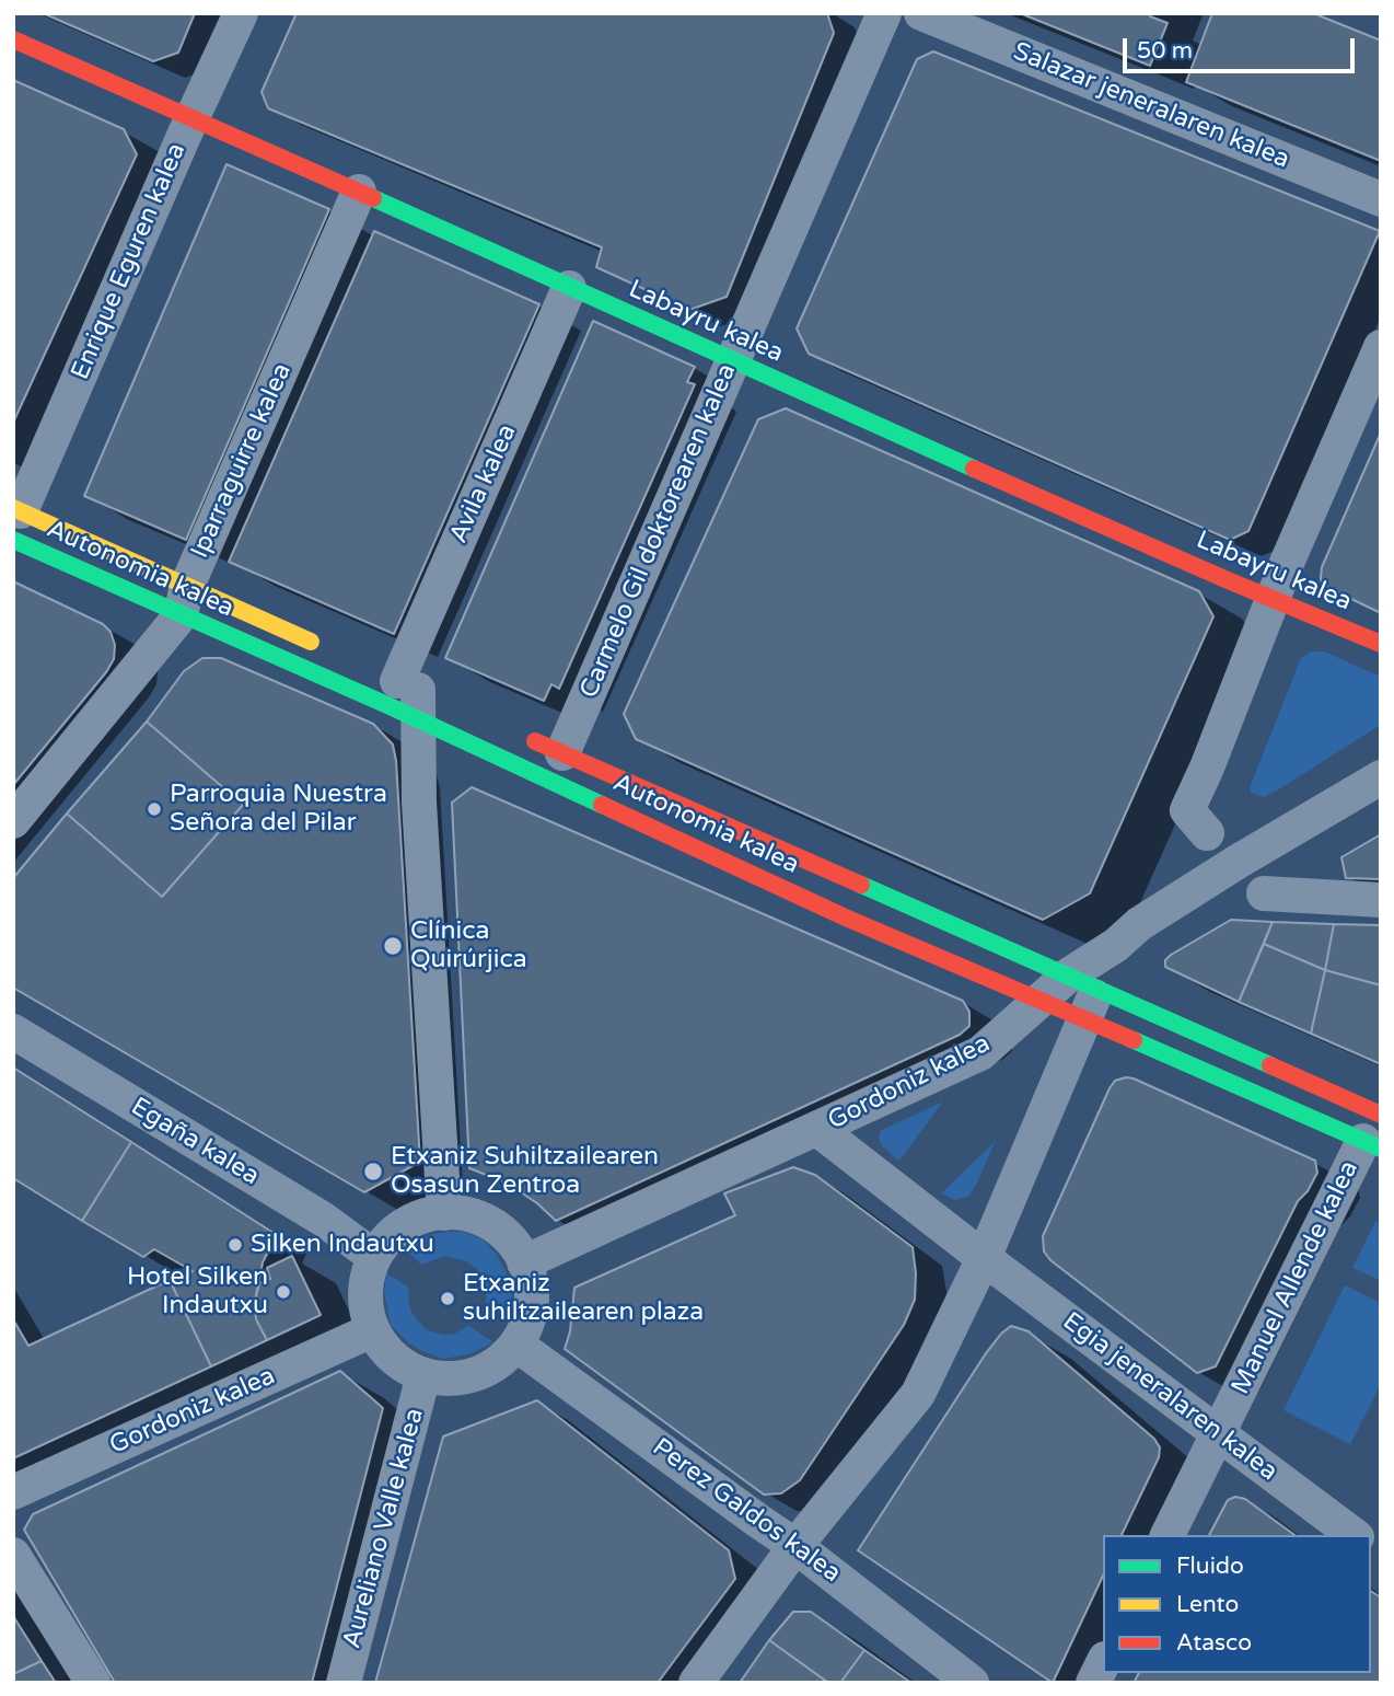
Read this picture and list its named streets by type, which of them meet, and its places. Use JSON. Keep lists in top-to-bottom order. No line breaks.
{"streets":{"main road":["Labayru kalea","Autonomia kalea"],"street":["Salazar jeneralaren kalea","Enrique Eguren kalea","Iparraguirre kalea","Avila kalea","Carmelo Gil doktorearen kalea","Gordoniz kalea","Egaña kalea","Manuel Allende kalea","Egia jeneralaren kalea","Perez Galdos kalea","Aureliano Valle kalea"]},"crossings":[["Enrique Eguren kalea","Labayru kalea"],["Enrique Eguren kalea","Autonomia kalea"],["Labayru kalea","Iparraguirre kalea"],["Labayru kalea","Avila kalea"],["Labayru kalea","Carmelo Gil doktorearen kalea"],["Iparraguirre kalea","Autonomia kalea"],["Avila kalea","Autonomia kalea"],["Carmelo Gil doktorearen kalea","Autonomia kalea"],["Autonomia kalea","Gordoniz kalea"],["Autonomia kalea","Manuel Allende kalea"],["Gordoniz kalea","Egaña kalea"],["Gordoniz kalea","Egia jeneralaren kalea"],["Gordoniz kalea","Perez Galdos kalea"],["Gordoniz kalea","Aureliano Valle kalea"],["Egaña kalea","Perez Galdos kalea"],["Egaña kalea","Aureliano Valle kalea"],["Manuel Allende kalea","Egia jeneralaren kalea"],["Perez Galdos kalea","Aureliano Valle kalea"]],"places":["Parroquia Nuestra Señora del Pilar","Clínica Quirúrjica","Etxaniz Suhiltzailearen Osasun Zentroa","Silken Indautxu","Hotel Silken Indautxu","Etxaniz suhiltzailearen plaza"],"legend":["Fluido","Lento","Atasco"],"scale_bar":"50 m"}
